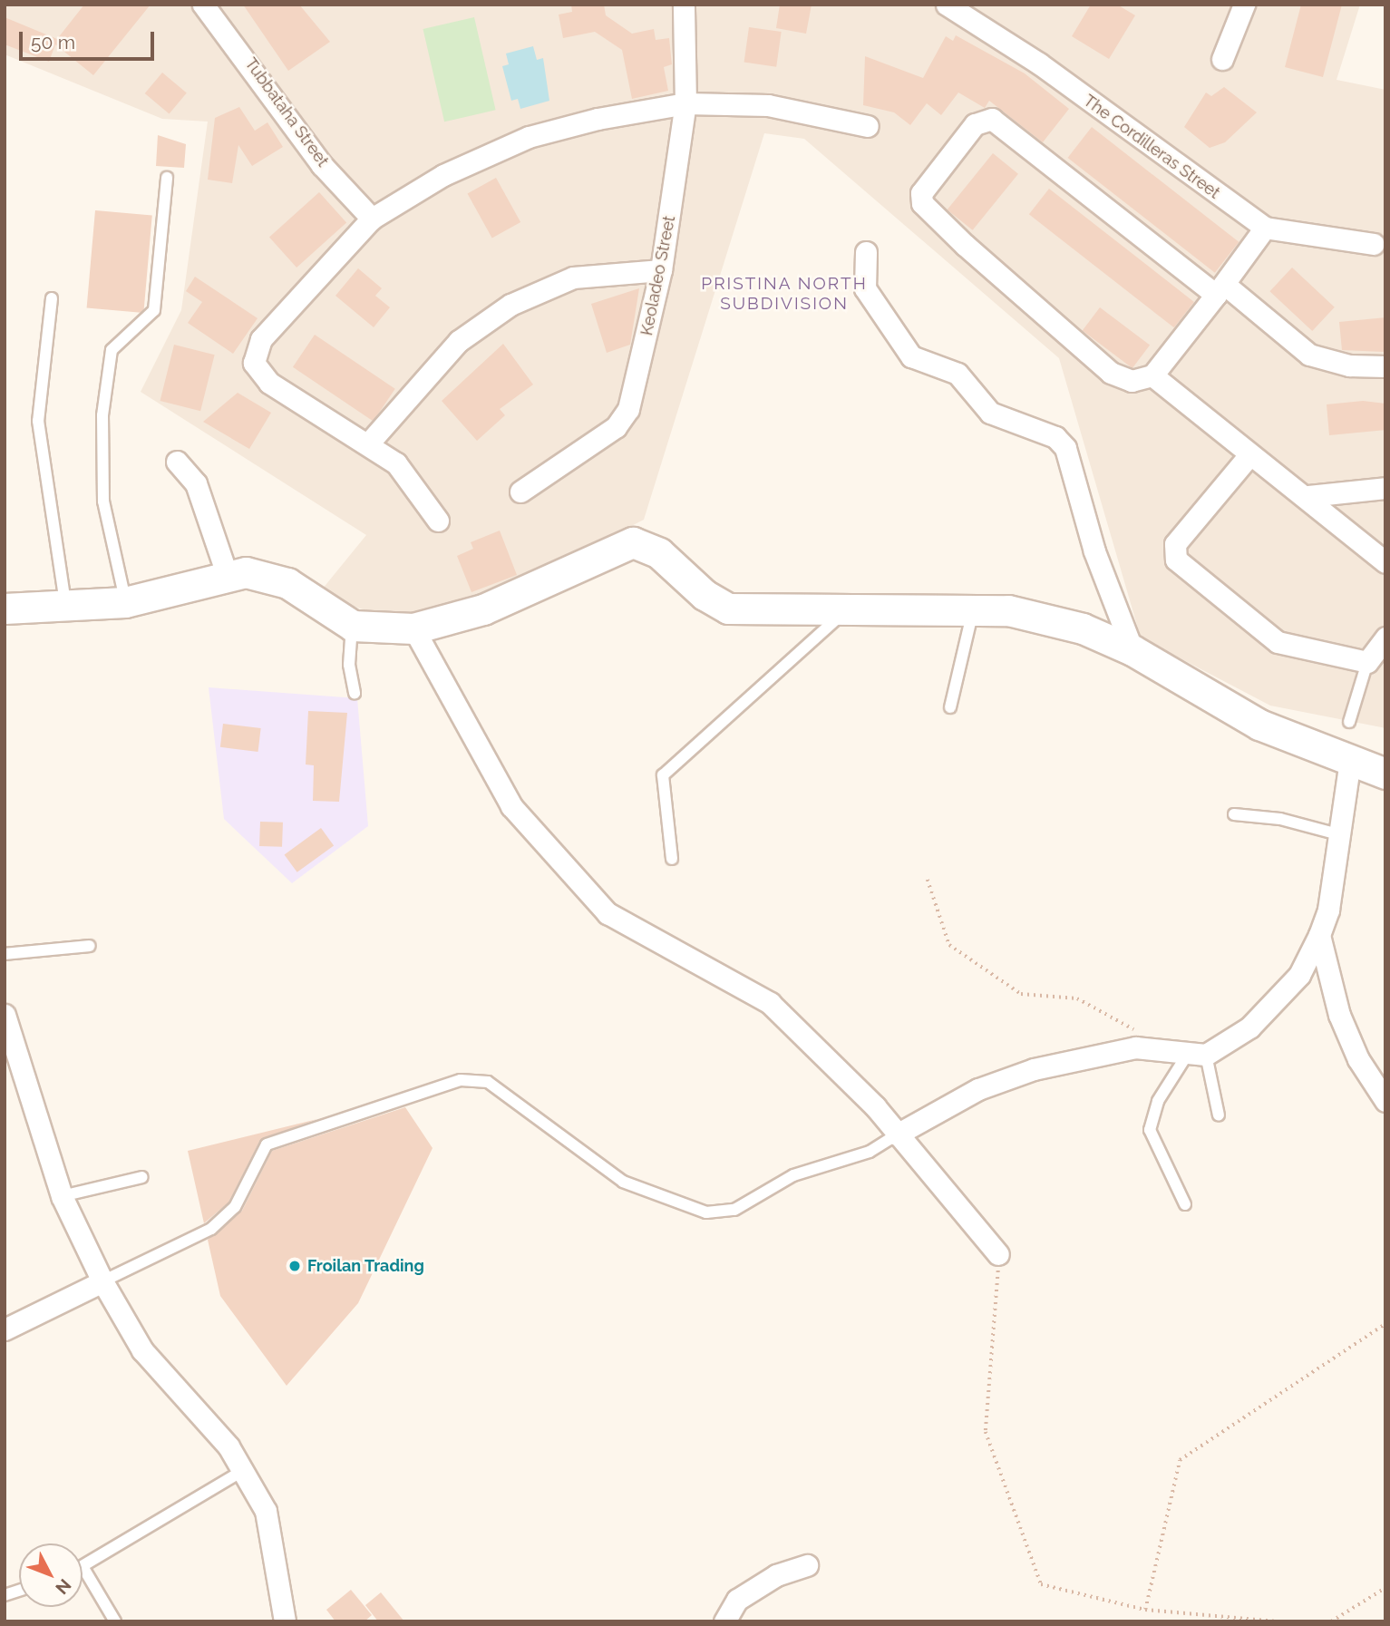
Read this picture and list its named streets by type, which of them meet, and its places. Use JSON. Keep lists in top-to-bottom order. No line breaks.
{"streets":{"street":["Tubbataha Street","The Cordilleras Street","Keoladeo Street"]},"districts":["PRISTINA NORTH SUBDIVISION"],"places":["Froilan Trading"],"scale_bar":"50 m","north":"bottom right"}
